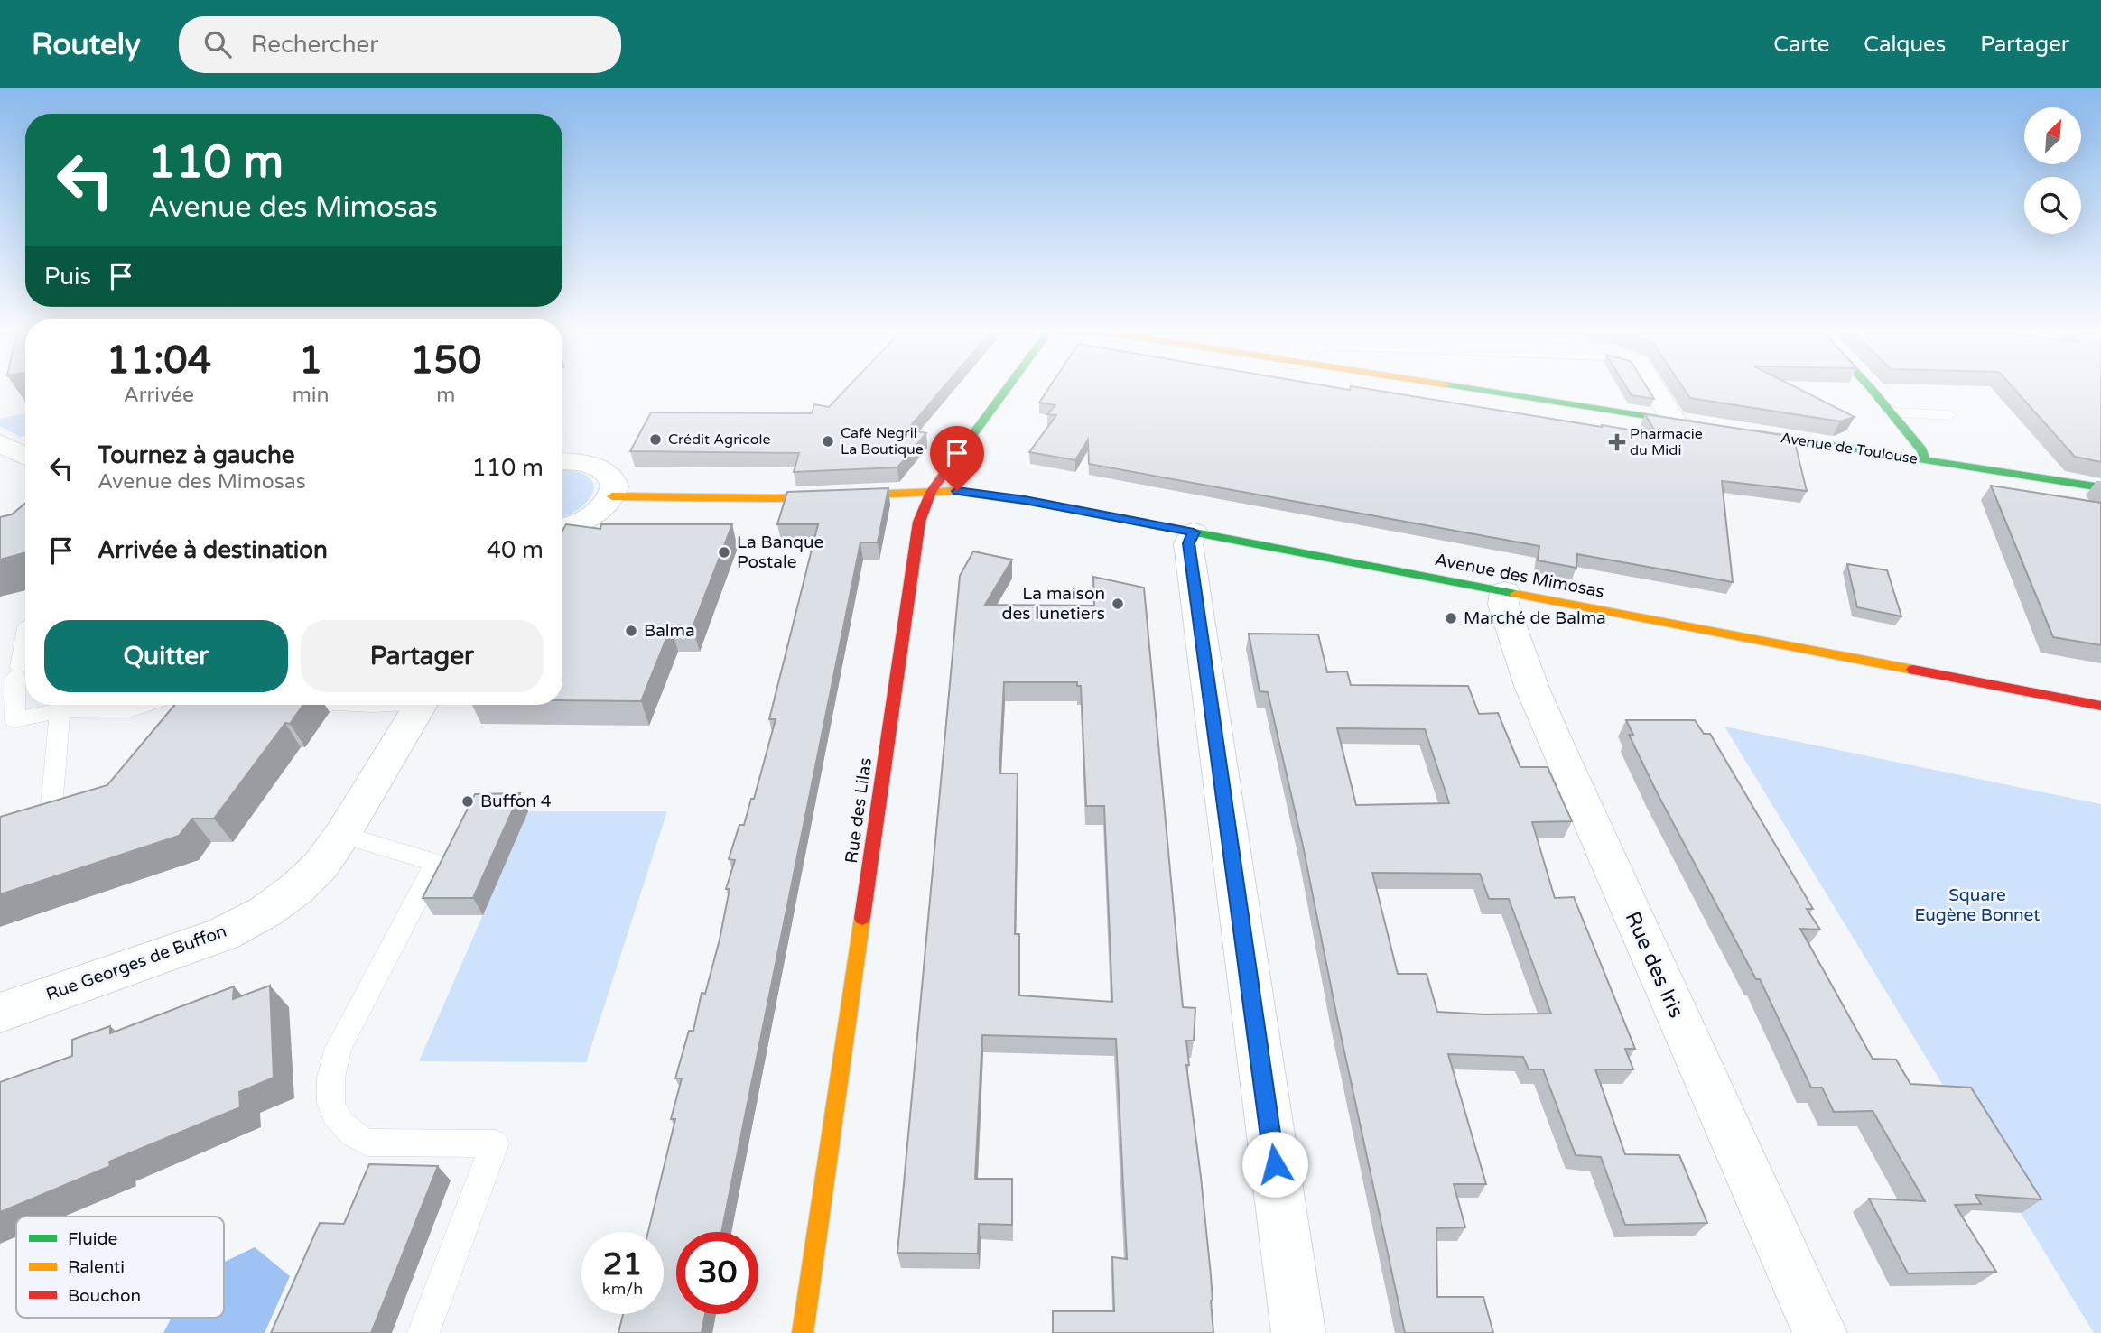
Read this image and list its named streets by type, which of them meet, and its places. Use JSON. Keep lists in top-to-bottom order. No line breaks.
{"streets":{"street":["Avenue de Toulouse","Avenue des Mimosas","Rue des Lilas","Rue Georges de Buffon","Rue des Iris"]},"crossings":[["Avenue des Mimosas","Rue des Lilas"],["Avenue des Mimosas","Rue des Iris"]],"parks":["Square Eugène Bonnet"],"places":{"other":["Crédit Agricole","Café Negril La Boutique","La Banque Postale","La maison des lunetiers","Marché de Balma","Balma","Buffon 4"],"health":["Pharmacie du Midi"]},"legend":["Fluide","Ralenti","Bouchon"],"north":"top right","page":{"header":"Routely","search":"Rechercher","nav":["Carte","Calques","Partager"],"turn":["110 m","Avenue des Mimosas"],"then":"Puis","eta":["11:04","Arrivée","1","min","150","m"],"list":[{"name":"Tournez à gauche","note":"Avenue des Mimosas","value":"110 m"},{"name":"Arrivée à destination","value":"40 m"}],"buttons":["Quitter","Partager"],"speed":"21 km/h","limit":"30"}}
